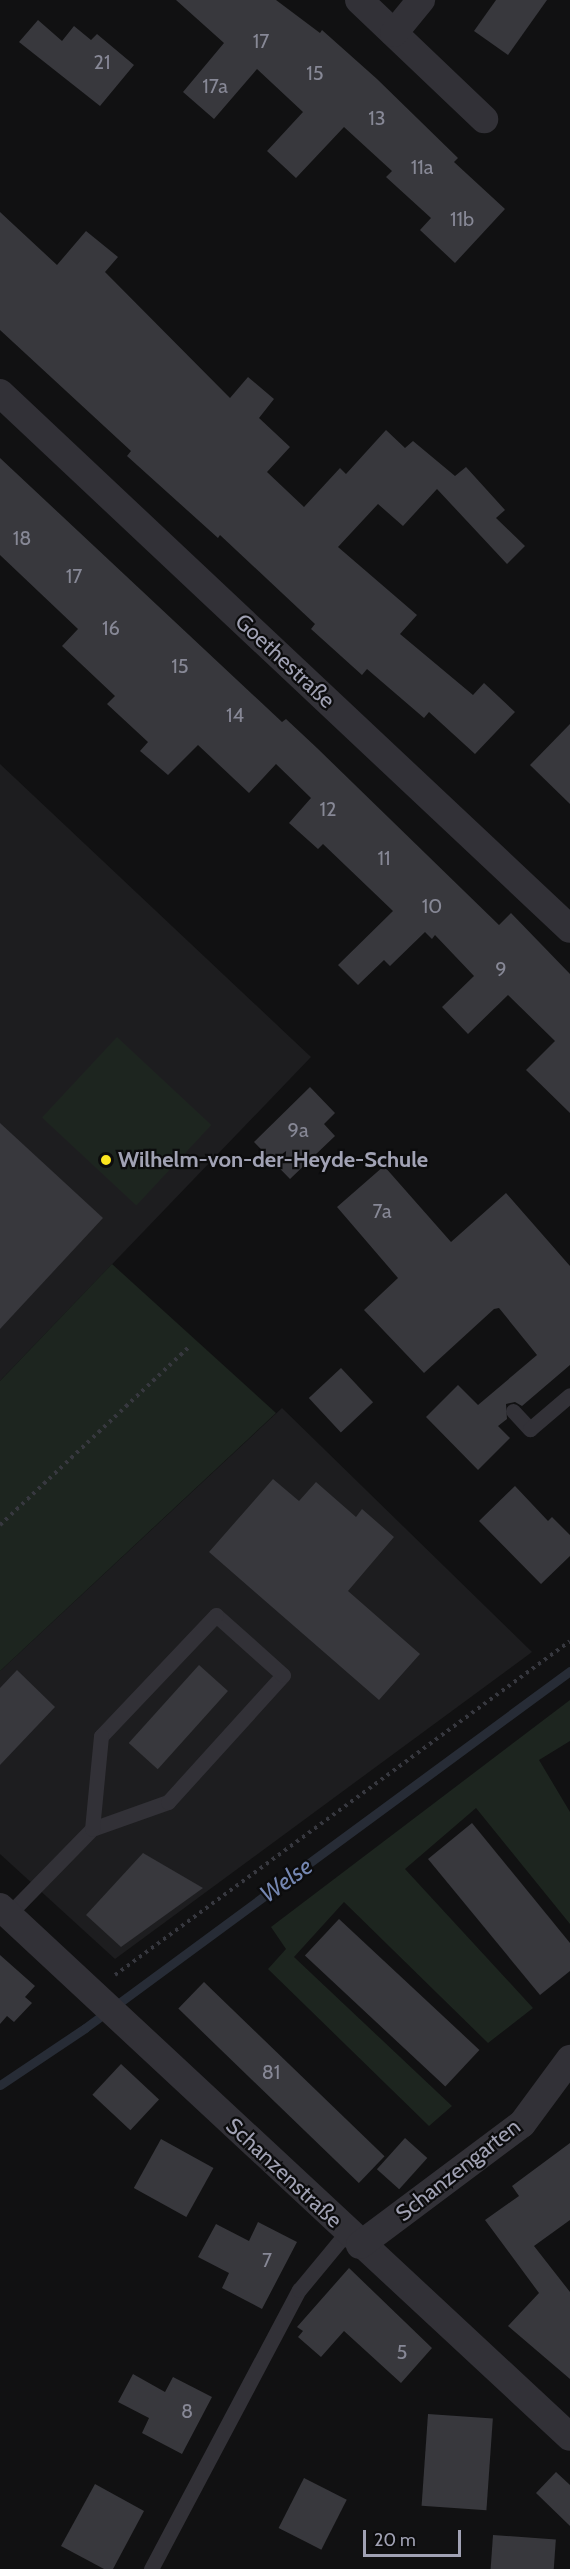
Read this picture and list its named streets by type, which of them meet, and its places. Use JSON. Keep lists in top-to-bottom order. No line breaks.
{"streets":{"street":["Goethestraße","Schanzengarten","Schanzenstraße"]},"crossings":[["Schanzengarten","Schanzenstraße"]],"water":["Welse"],"places":["Wilhelm-von-der-Heyde-Schule"],"house_numbers":["17","21","15","17a","13","11a","11b","18","17","16","15","14","12","11","10","9","9a","7a","81","7","5","8"],"scale_bar":"20 m"}
